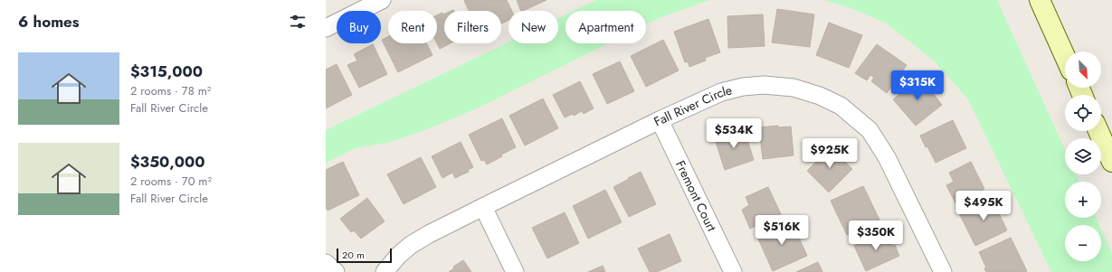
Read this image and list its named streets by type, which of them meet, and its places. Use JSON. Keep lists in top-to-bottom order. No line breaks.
{"streets":{"street":["Fall River Circle","Fremont Court"]},"crossings":[["Fall River Circle","Fremont Court"]],"scale_bar":"20 m","north":"bottom right","page":{"heading":"6 homes","chip":["Buy","Rent","Filters","New","Apartment"],"list":[{"name":"$315,000","note":"2 rooms · 78 m² · Fall River Circle"},{"name":"$350,000","note":"2 rooms · 70 m² · Fall River Circle"}],"map_buttons":["+","−"],"price":["$315K","$534K","$925K","$495K","$516K","$350K"],"scale":"20 m"}}
